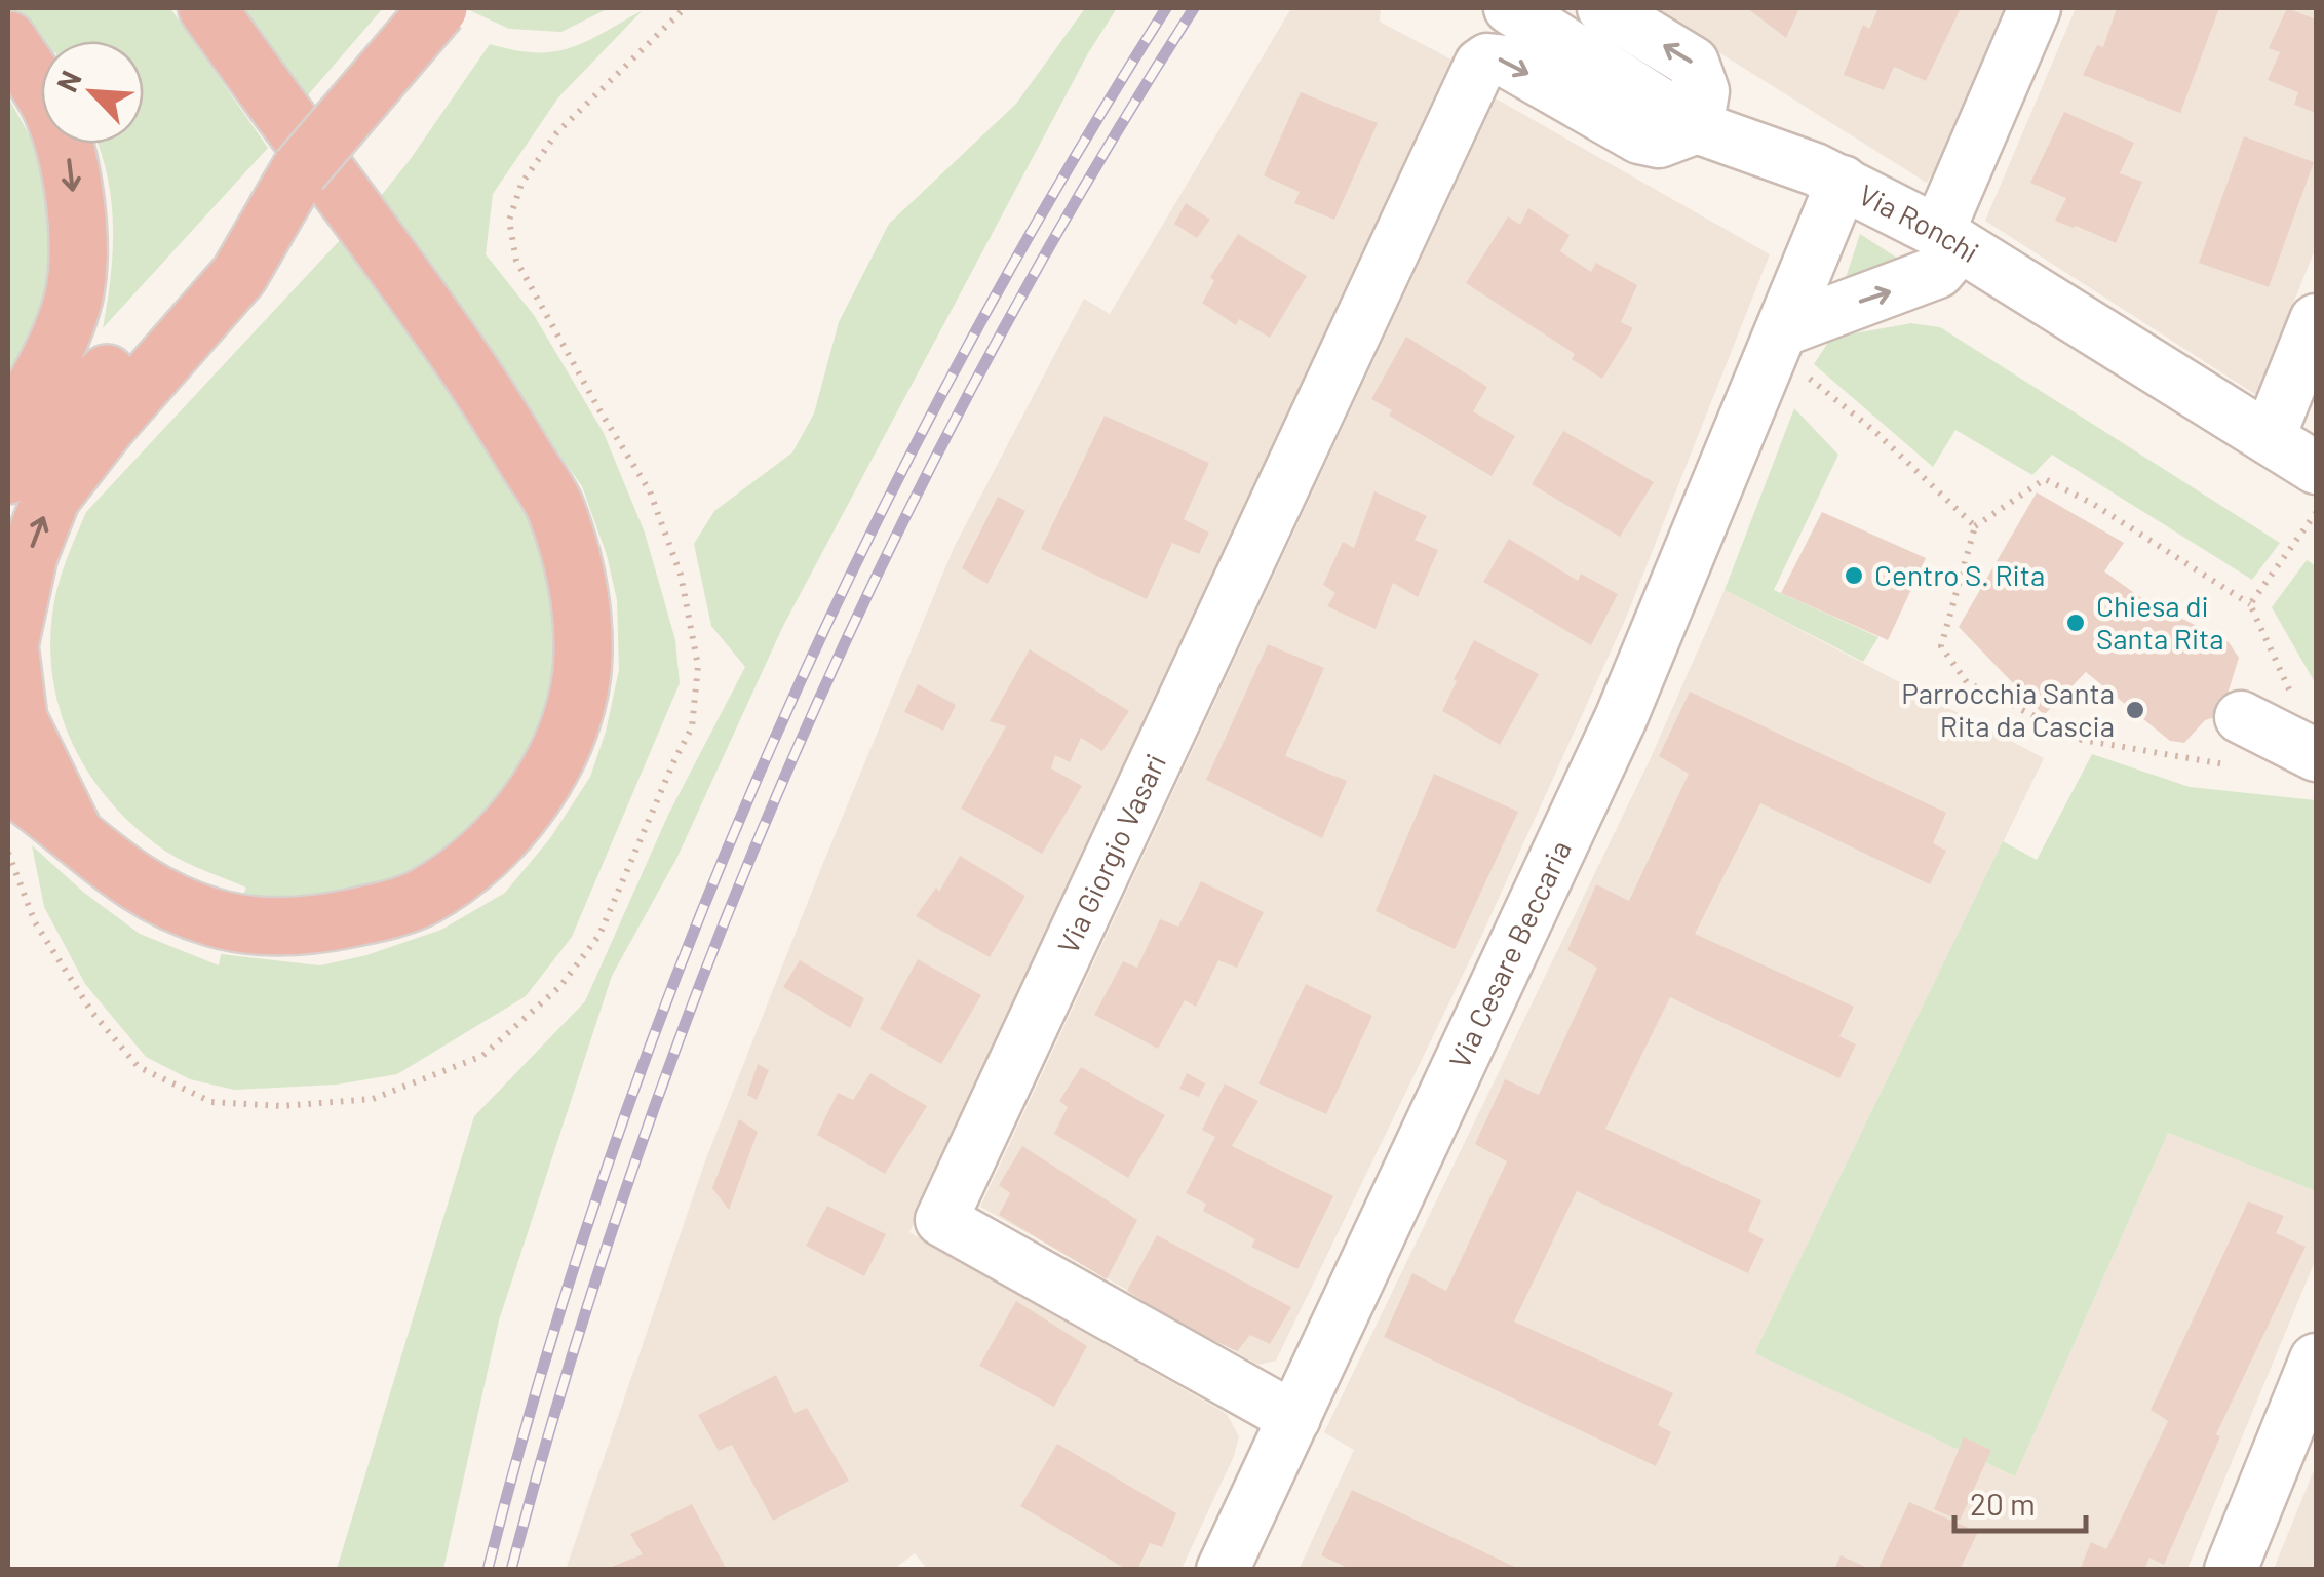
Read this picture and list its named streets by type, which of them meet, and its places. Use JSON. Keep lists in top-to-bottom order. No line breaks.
{"streets":{"street":["Via Ronchi","Via Giorgio Vasari","Via Cesare Beccaria"]},"crossings":[["Via Ronchi","Via Giorgio Vasari"],["Via Ronchi","Via Cesare Beccaria"],["Via Giorgio Vasari","Via Cesare Beccaria"]],"places":["Centro S. Rita","Chiesa di Santa Rita","Parrocchia Santa Rita da Cascia"],"scale_bar":"20 m","north":"top left"}
